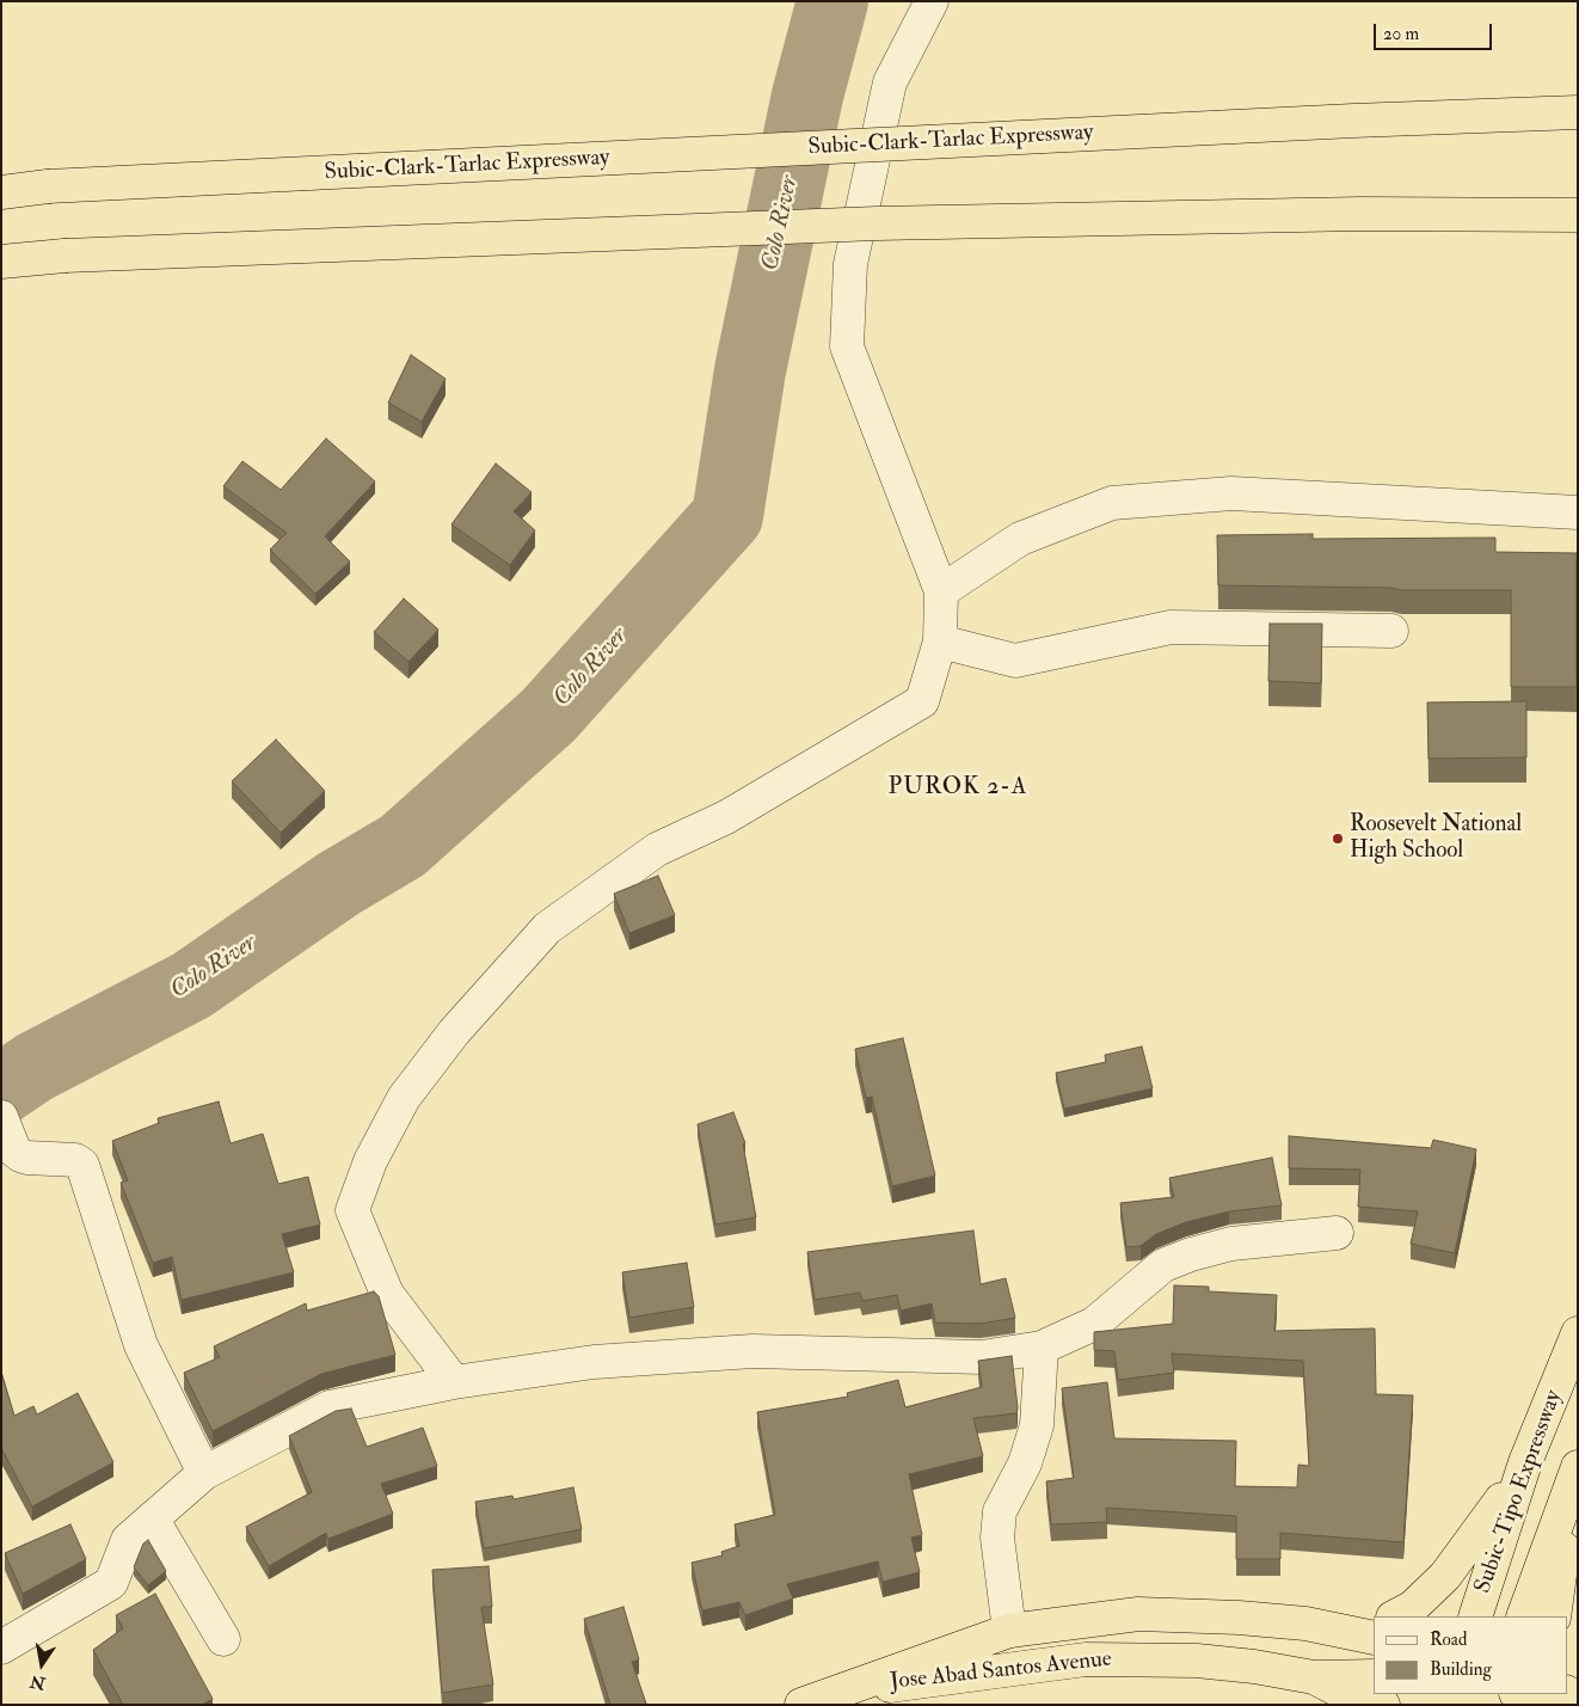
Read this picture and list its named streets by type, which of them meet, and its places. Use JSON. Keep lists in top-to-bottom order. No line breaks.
{"streets":{"highway":["Subic-Clark-Tarlac Expressway","Subic-Tipo Expressway","Jose Abad Santos Avenue"]},"districts":["PUROK 2-A"],"water":["Colo River"],"places":["Roosevelt National High School"],"legend":["Road","Building"],"scale_bar":"20 m","north":"bottom"}
